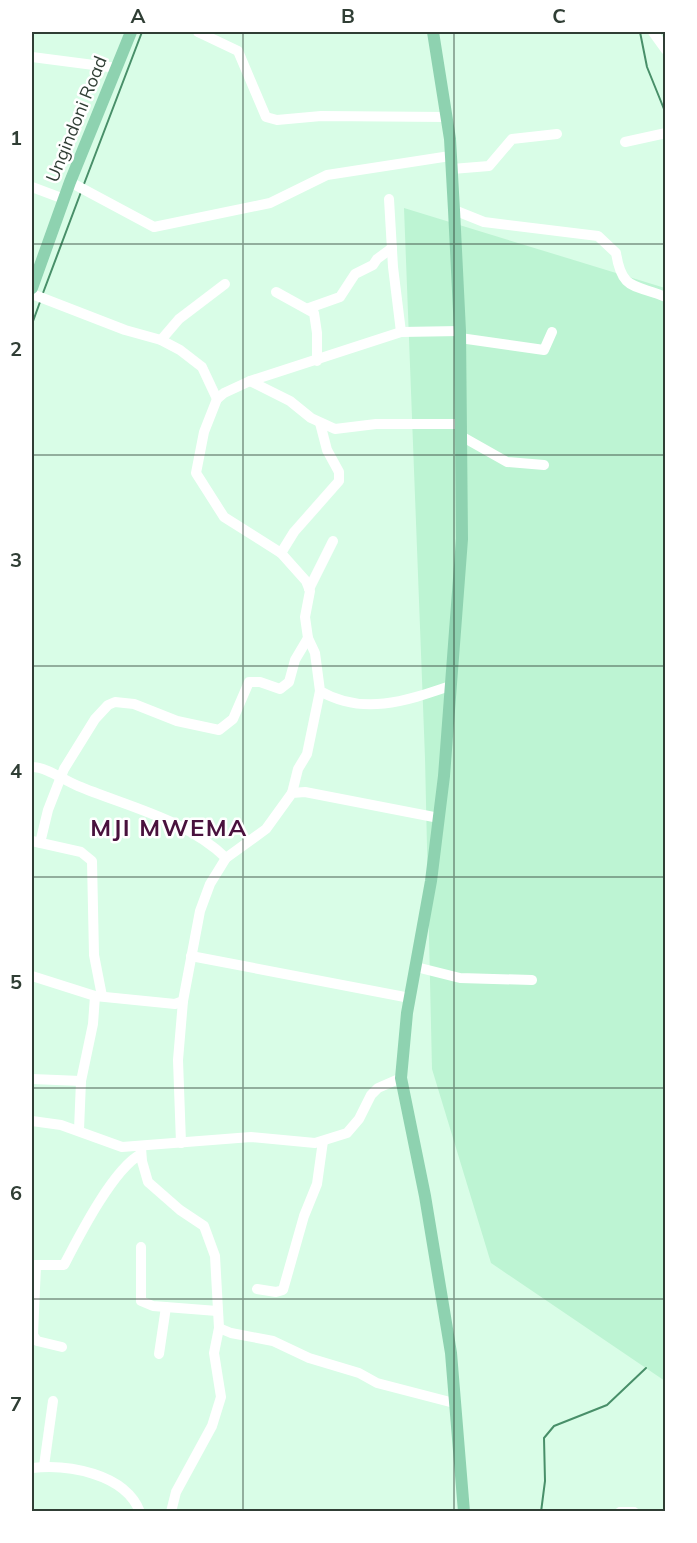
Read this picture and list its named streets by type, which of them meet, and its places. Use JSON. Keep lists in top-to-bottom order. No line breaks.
{"streets":{"main road":["Ungindoni Road"]},"districts":["MJI MWEMA"],"grid":{"columns":["A","B","C"],"rows":["1","2","3","4","5","6","7"]}}
